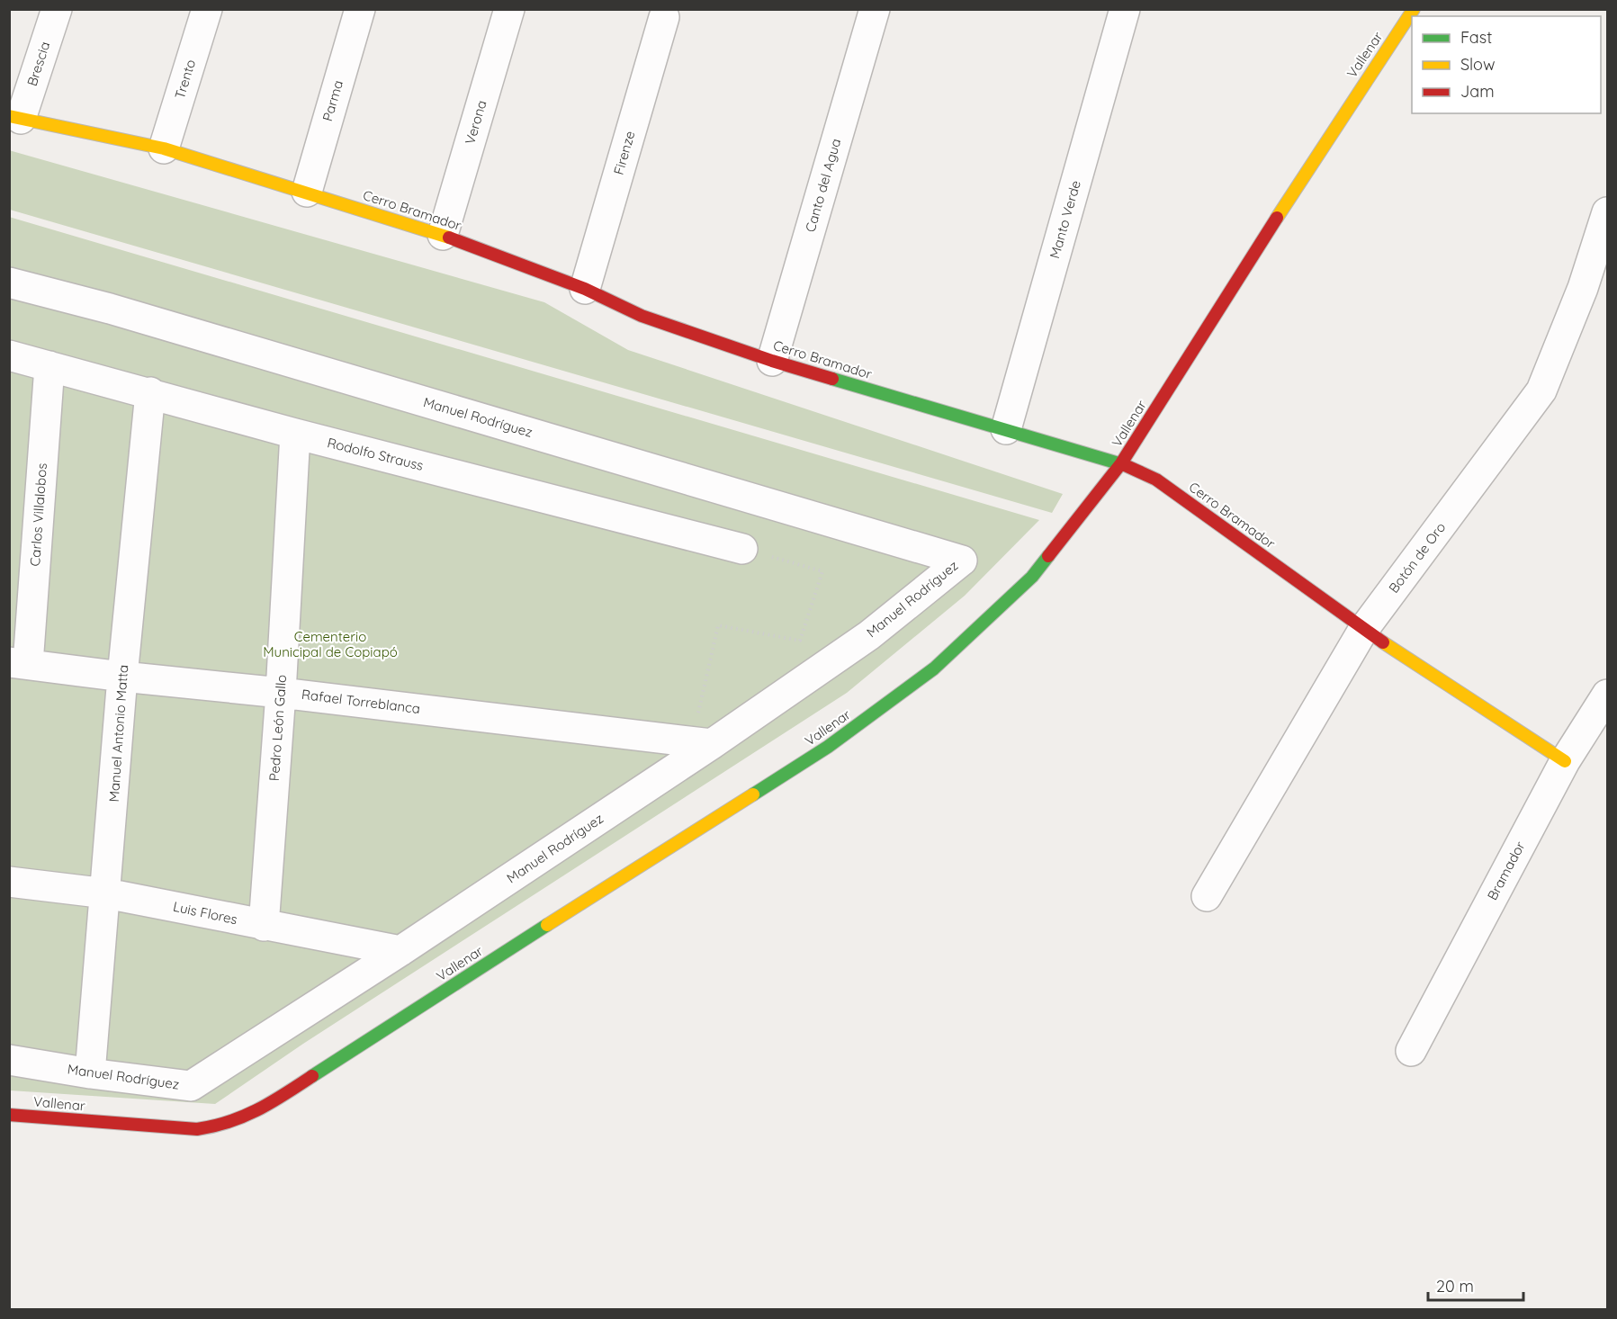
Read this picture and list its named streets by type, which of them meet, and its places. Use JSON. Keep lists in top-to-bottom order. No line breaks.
{"streets":{"street":["Vallenar","Brescia","Trento","Parma","Verona","Firenze","Canto del Agua","Cerro Bramador","Manto Verde","Manuel Rodríguez","Rodolfo Strauss","Carlos Villalobos","Botón de Oro","Rafael Torreblanca","Pedro León Gallo","Manuel Antonio Matta","Bramador","Luis Flores"]},"crossings":[["Vallenar","Cerro Bramador"],["Brescia","Cerro Bramador"],["Trento","Cerro Bramador"],["Parma","Cerro Bramador"],["Verona","Cerro Bramador"],["Firenze","Cerro Bramador"],["Canto del Agua","Cerro Bramador"],["Cerro Bramador","Manto Verde"],["Cerro Bramador","Botón de Oro"],["Cerro Bramador","Bramador"],["Manuel Rodríguez","Rafael Torreblanca"],["Manuel Rodríguez","Manuel Antonio Matta"],["Manuel Rodríguez","Luis Flores"],["Rodolfo Strauss","Carlos Villalobos"],["Rodolfo Strauss","Pedro León Gallo"],["Rodolfo Strauss","Manuel Antonio Matta"],["Carlos Villalobos","Rafael Torreblanca"],["Rafael Torreblanca","Pedro León Gallo"],["Rafael Torreblanca","Manuel Antonio Matta"],["Pedro León Gallo","Luis Flores"],["Manuel Antonio Matta","Luis Flores"]],"parks":["Cementerio Municipal de Copiapó"],"legend":["Fast","Slow","Jam"],"scale_bar":"20 m"}
